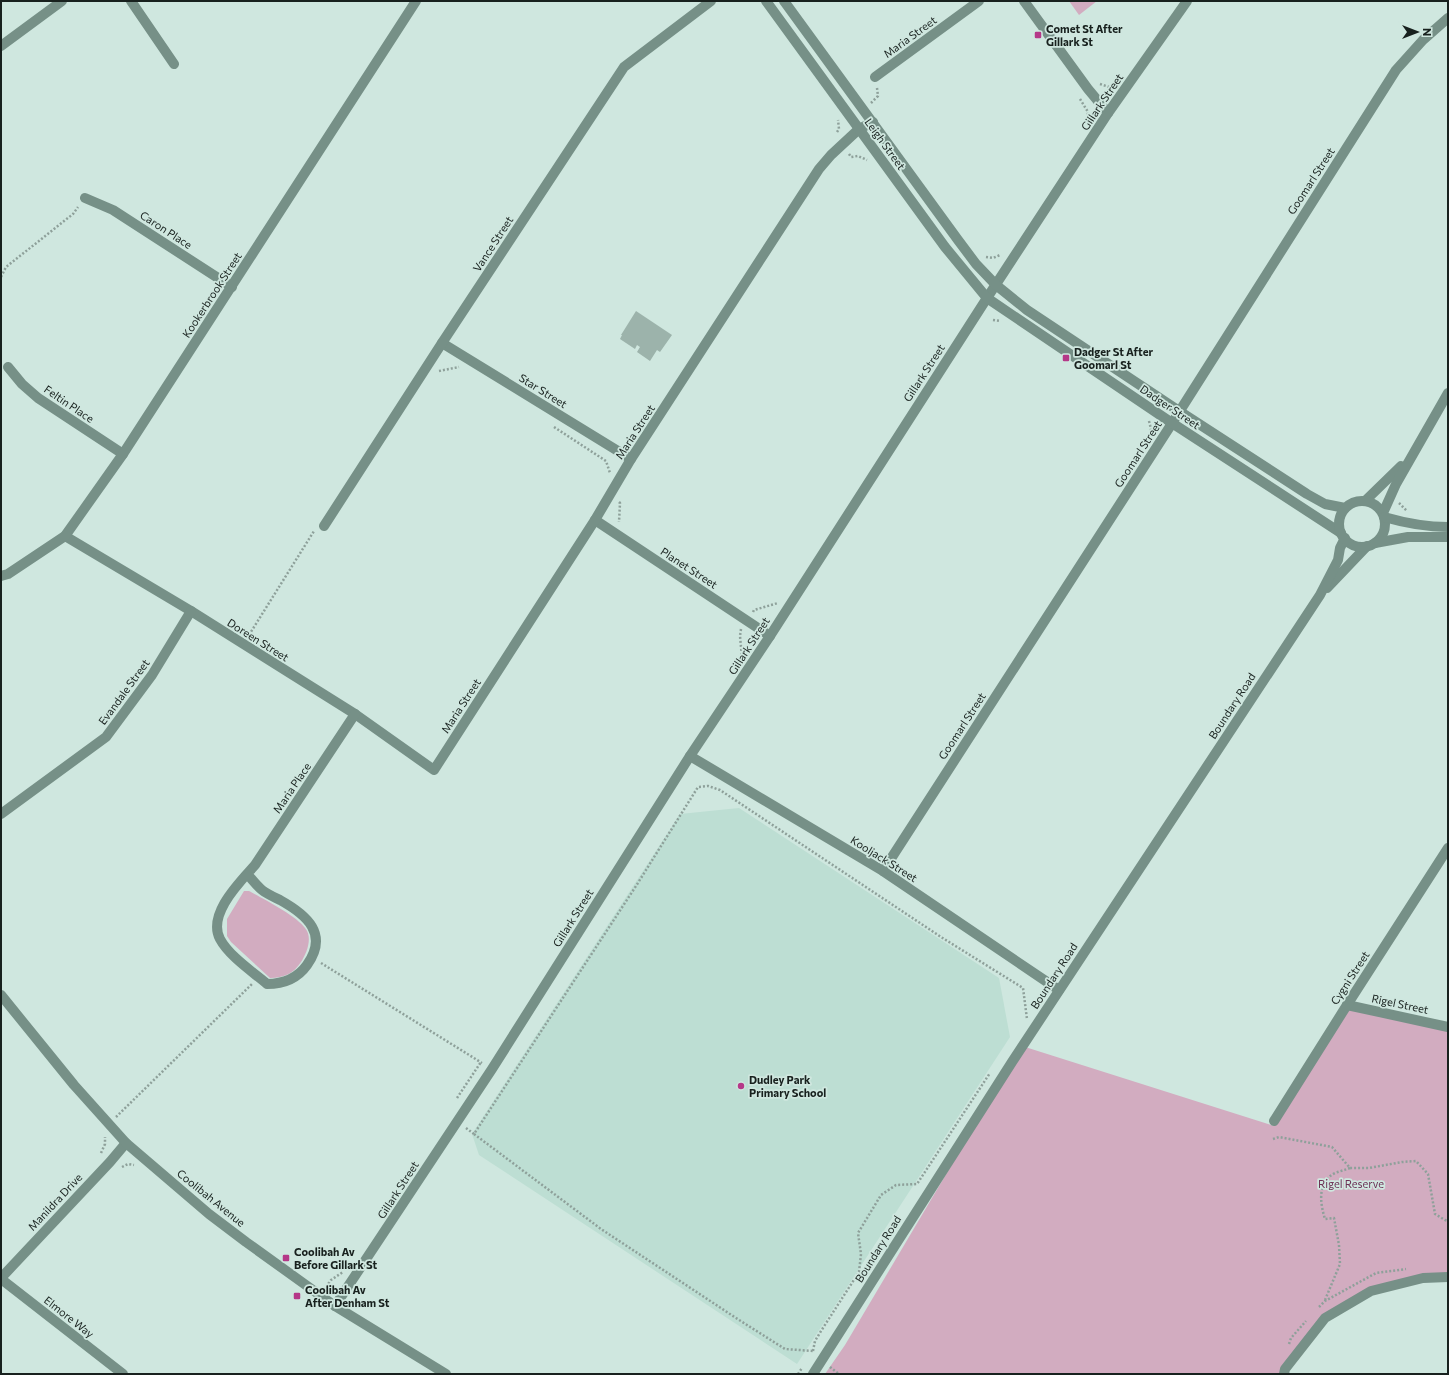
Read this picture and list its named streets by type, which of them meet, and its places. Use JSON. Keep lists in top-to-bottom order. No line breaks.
{"streets":{"street":["Maria Street","Gillark Street","Leigh Street","Goomarl Street","Caron Place","Vance Street","Kookerbrook Street","Star Street","Feltin Place","Dadger Street","Planet Street","Doreen Street","Evandale Street","Boundary Road","Maria Place","Kooljack Street","Cygni Street","Rigel Street","Coolibah Avenue","Manildra Drive","Elmore Way"]},"crossings":[["Maria Street","Leigh Street"],["Maria Street","Star Street"],["Maria Street","Planet Street"],["Maria Street","Doreen Street"],["Gillark Street","Leigh Street"],["Gillark Street","Dadger Street"],["Gillark Street","Planet Street"],["Gillark Street","Kooljack Street"],["Gillark Street","Coolibah Avenue"],["Leigh Street","Dadger Street"],["Goomarl Street","Dadger Street"],["Goomarl Street","Kooljack Street"],["Caron Place","Kookerbrook Street"],["Vance Street","Star Street"],["Kookerbrook Street","Feltin Place"],["Kookerbrook Street","Doreen Street"],["Dadger Street","Boundary Road"],["Doreen Street","Evandale Street"],["Doreen Street","Maria Place"],["Boundary Road","Kooljack Street"],["Cygni Street","Rigel Street"],["Coolibah Avenue","Manildra Drive"],["Manildra Drive","Elmore Way"]],"parks":["Rigel Reserve"],"places":{"transit":["Comet St After Gillark St","Dadger St After Goomarl St","Coolibah Av Before Gillark St","Coolibah Av After Denham St"],"other":["Dudley Park Primary School"]},"north":"right"}
